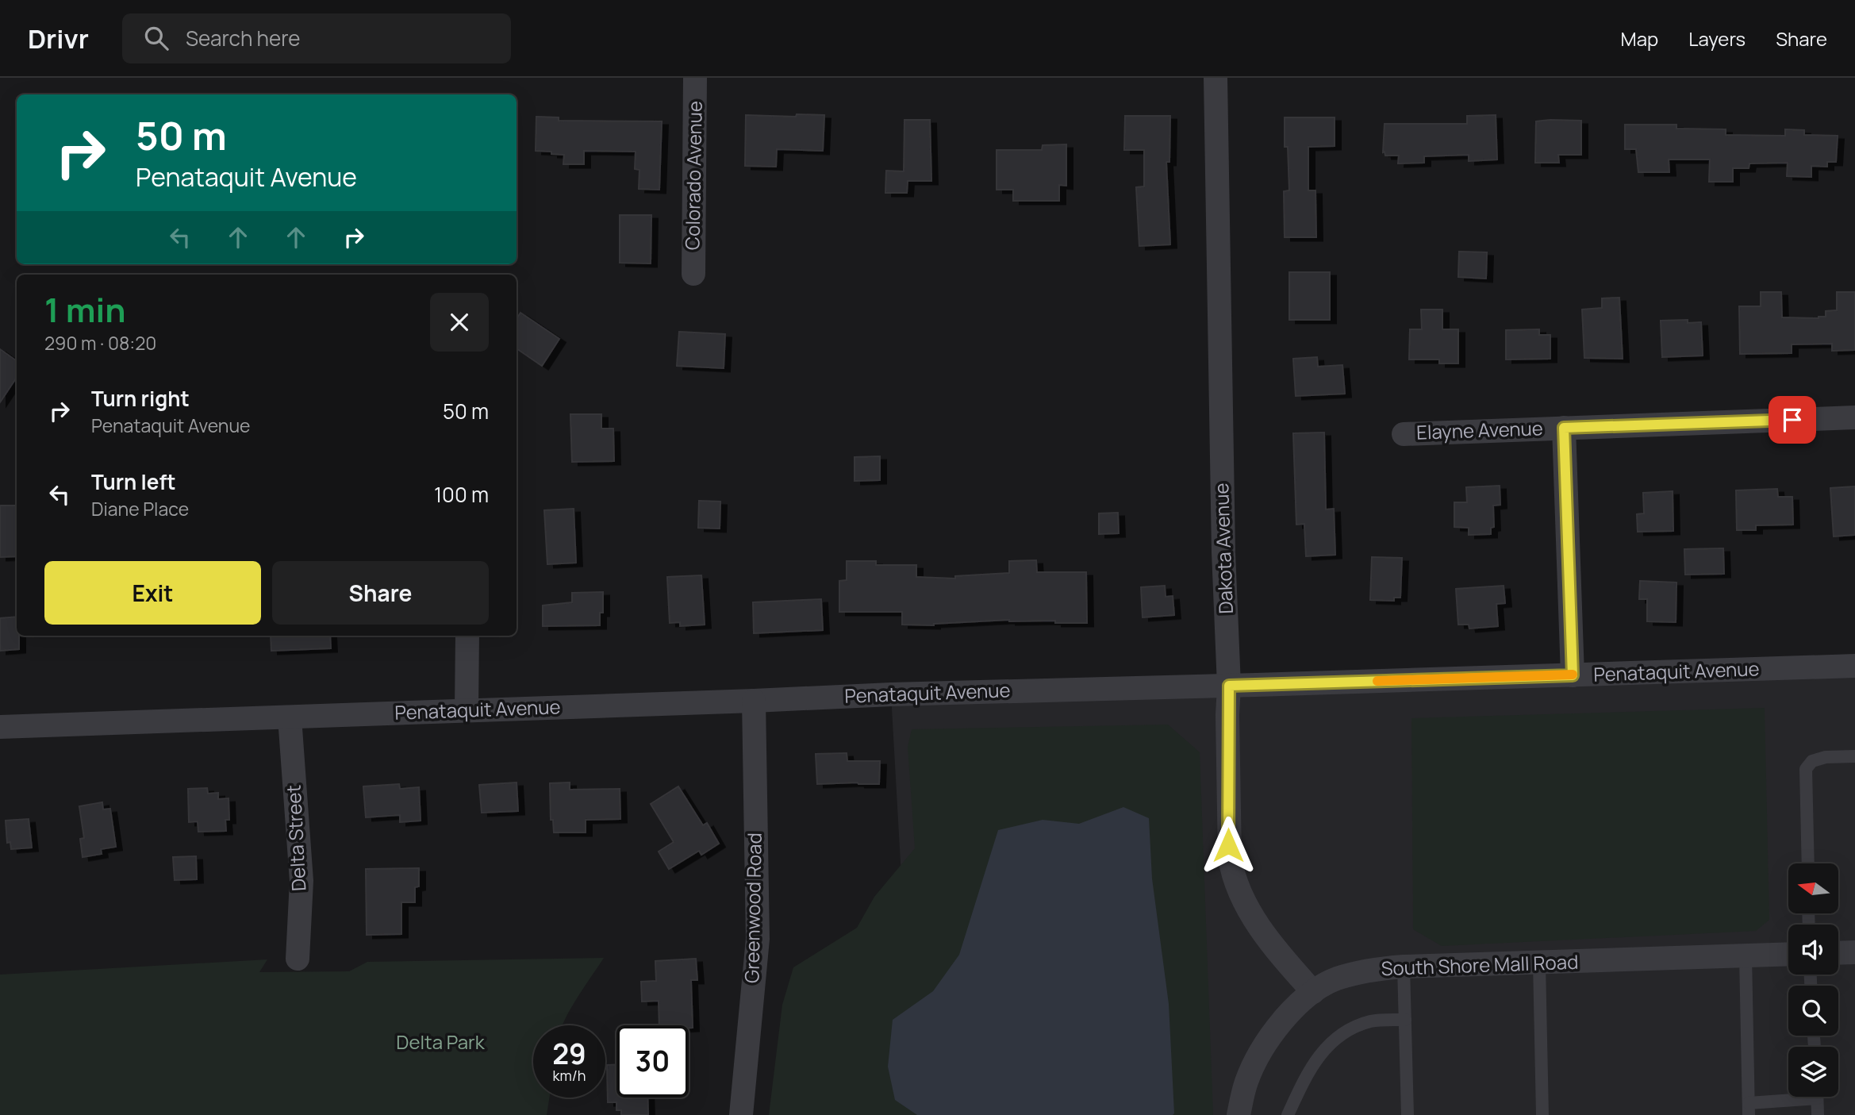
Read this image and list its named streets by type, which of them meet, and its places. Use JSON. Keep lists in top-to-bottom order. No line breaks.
{"streets":{"street":["Colorado Avenue","Elayne Avenue","Dakota Avenue","Penataquit Avenue","Delta Street","Greenwood Road","South Shore Mall Road"]},"crossings":[["Dakota Avenue","Penataquit Avenue"],["Dakota Avenue","South Shore Mall Road"],["Penataquit Avenue","Delta Street"],["Penataquit Avenue","Greenwood Road"]],"parks":["Delta Park"],"north":"left","page":{"header":"Drivr","search":"Search here","nav":["Map","Layers","Share"],"turn":["50 m","Penataquit Avenue"],"heading":["1 min","290 m · 08:20"],"list":[{"name":"Turn right","note":"Penataquit Avenue","value":"50 m"},{"name":"Turn left","note":"Diane Place","value":"100 m"}],"buttons":["Exit","Share"],"speed":"29 km/h","limit":"30"}}
